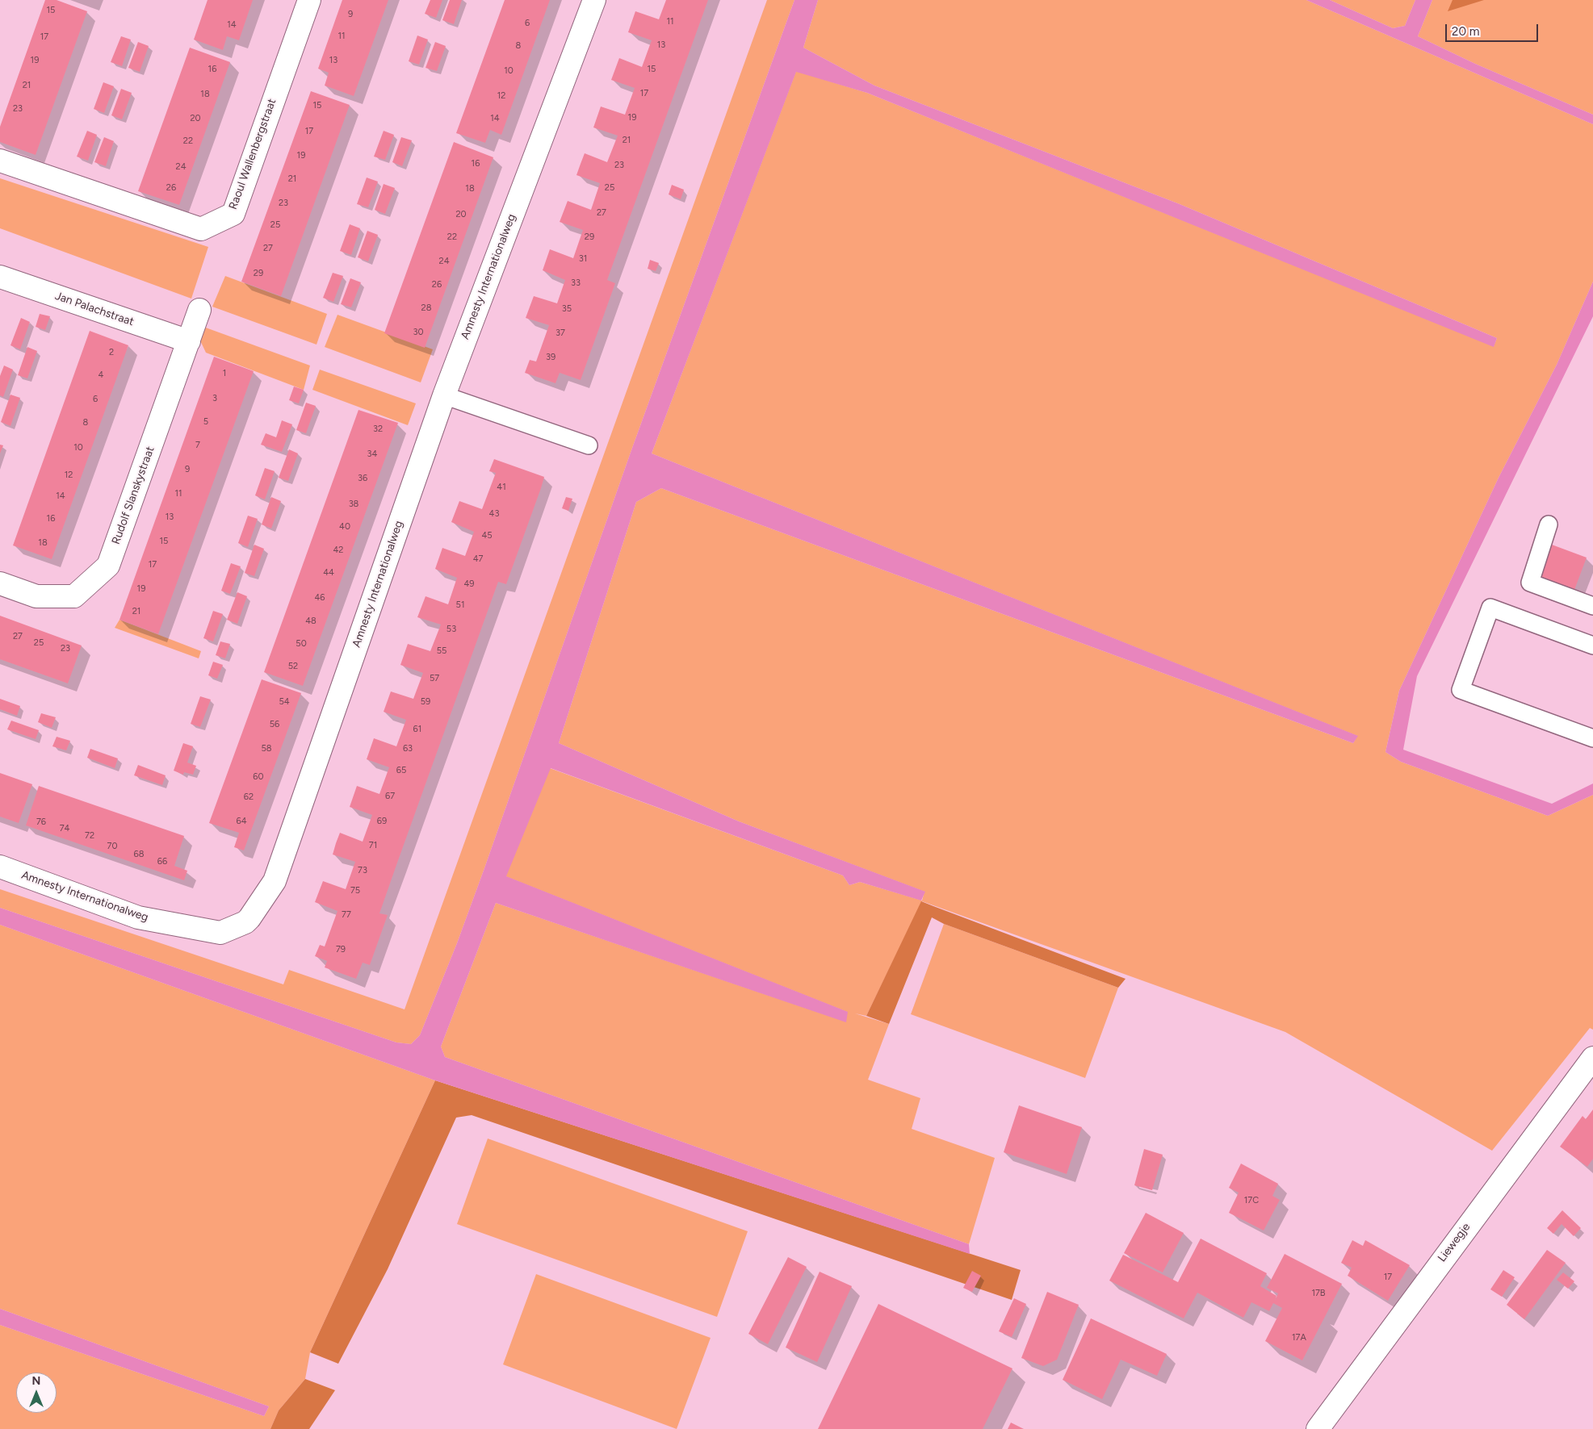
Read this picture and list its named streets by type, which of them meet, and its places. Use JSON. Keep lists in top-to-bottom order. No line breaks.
{"streets":{"street":["Raoul Wallenbergstraat","Amnesty Internationalweg","Jan Palachstraat","Rudolf Slanskystraat","Liewegje"]},"crossings":[["Jan Palachstraat","Rudolf Slanskystraat"]],"house_numbers":["15","9","11","6","14","11","17","13","8","19","13","16","15","10","21","17","18","12","15","23","19","20","14","17","21","22","19","16","23","24","21","26","25","18","23","27","20","25","22","29","27","31","24","29","33","26","28","35","30","37","2","39","1","4","3","6","5","8","32","7","10","34","9","12","36","41","11","14","38","43","13","16","40","45","15","18","42","47","17","44","49","19","46","51","21","48","53","27","25","50","23","55","52","57","54","59","56","61","58","63","65","60","67","62","64","69","76","74","72","71","70","68","66","73","75","77","79","17C","17","17B","17A"],"scale_bar":"20 m","north":"top"}
